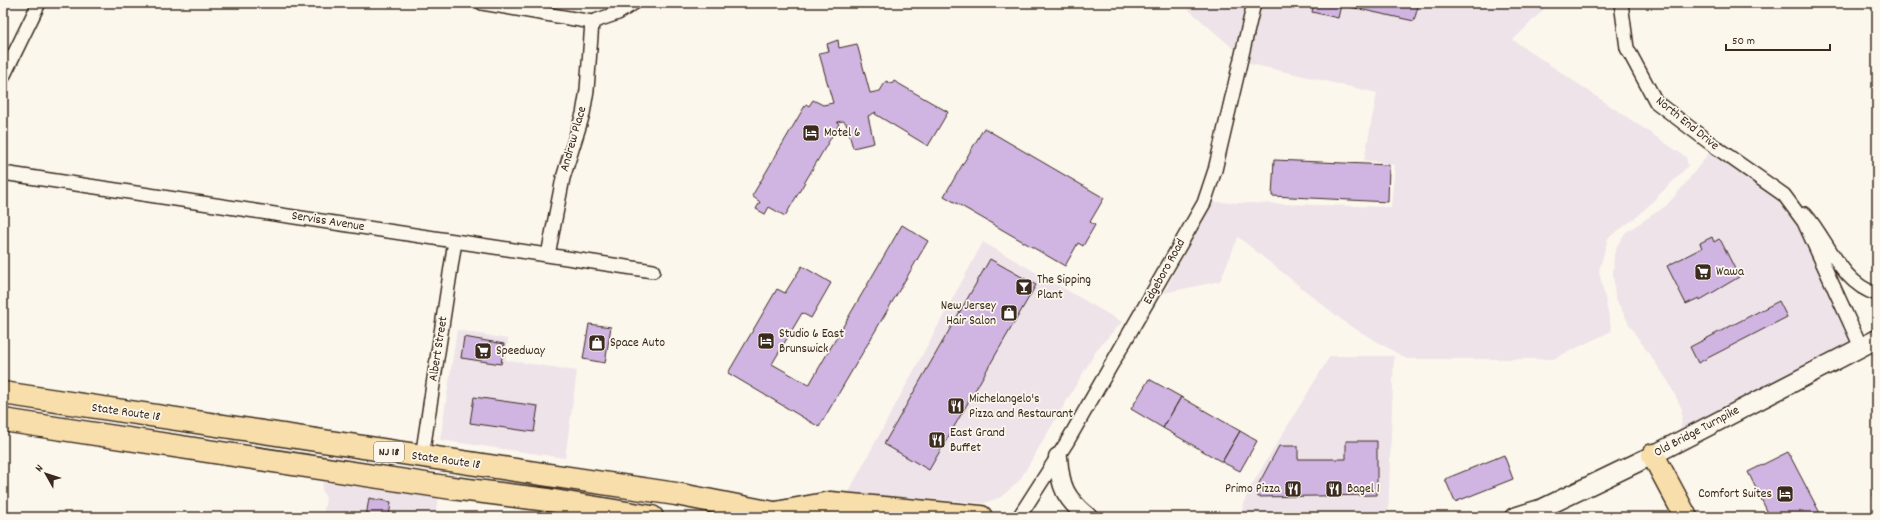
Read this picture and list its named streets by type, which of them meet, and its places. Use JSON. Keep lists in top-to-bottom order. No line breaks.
{"streets":{"highway":["State Route 18","NJ 18"],"street":["North End Drive","Andrew Place","Serviss Avenue","Edgeboro Road","Albert Street","Old Bridge Turnpike"]},"crossings":[["North End Drive","Old Bridge Turnpike"],["Andrew Place","Serviss Avenue"],["Serviss Avenue","Albert Street"],["Albert Street","State Route 18"]],"places":{"hotel":["Motel 6","Studio 6 East Brunswick","Comfort Suites"],"supermarket":["Wawa","Speedway"],"bar":["The Sipping Plant"],"shop":["New Jersey Hair Salon","Space Auto"],"restaurant":["Michelangelo's Pizza and Restaurant","East Grand Buffet","Primo Pizza","Bagel 1"]},"scale_bar":"50 m","north":"top left"}
